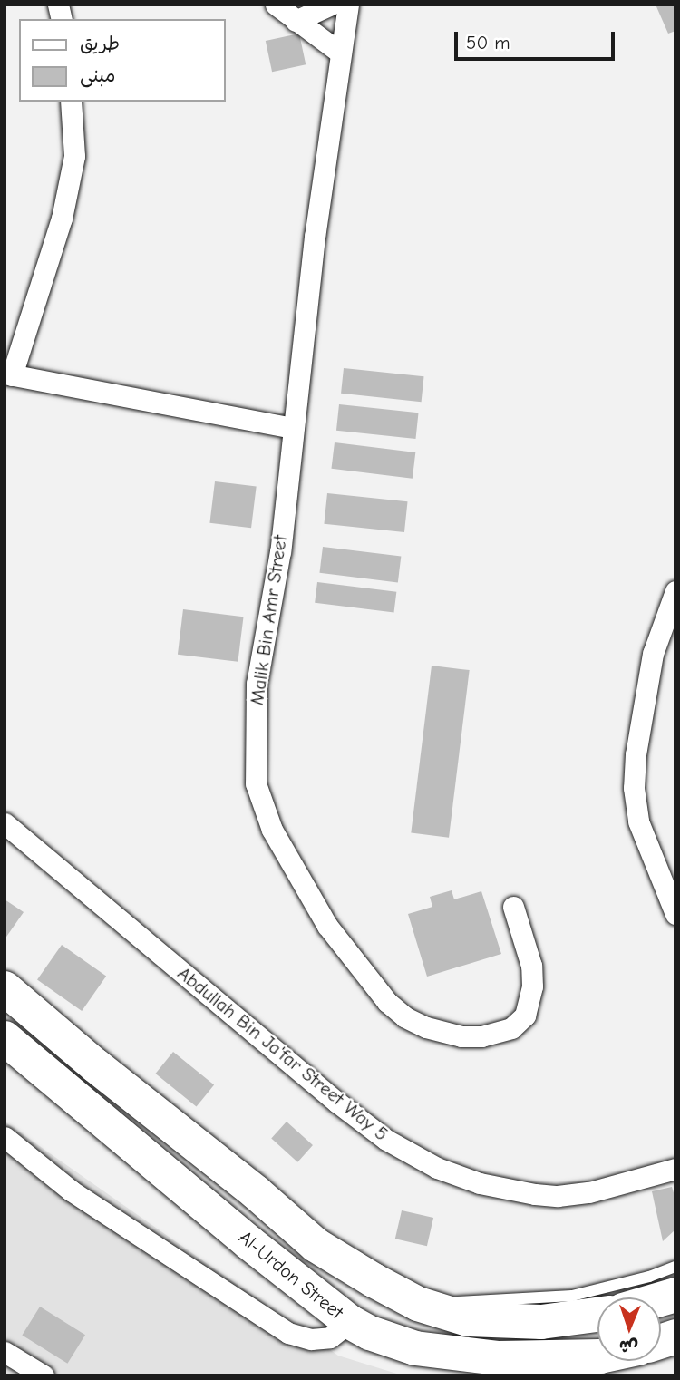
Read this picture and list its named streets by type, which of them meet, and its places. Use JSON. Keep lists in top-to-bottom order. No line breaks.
{"streets":{"highway":["Al-Urdon Street"],"street":["Malik Bin Amr Street","Abdullah Bin Ja'far Street Way 5"]},"legend":["طريق","مبنى"],"scale_bar":"50 m","north":"bottom"}
